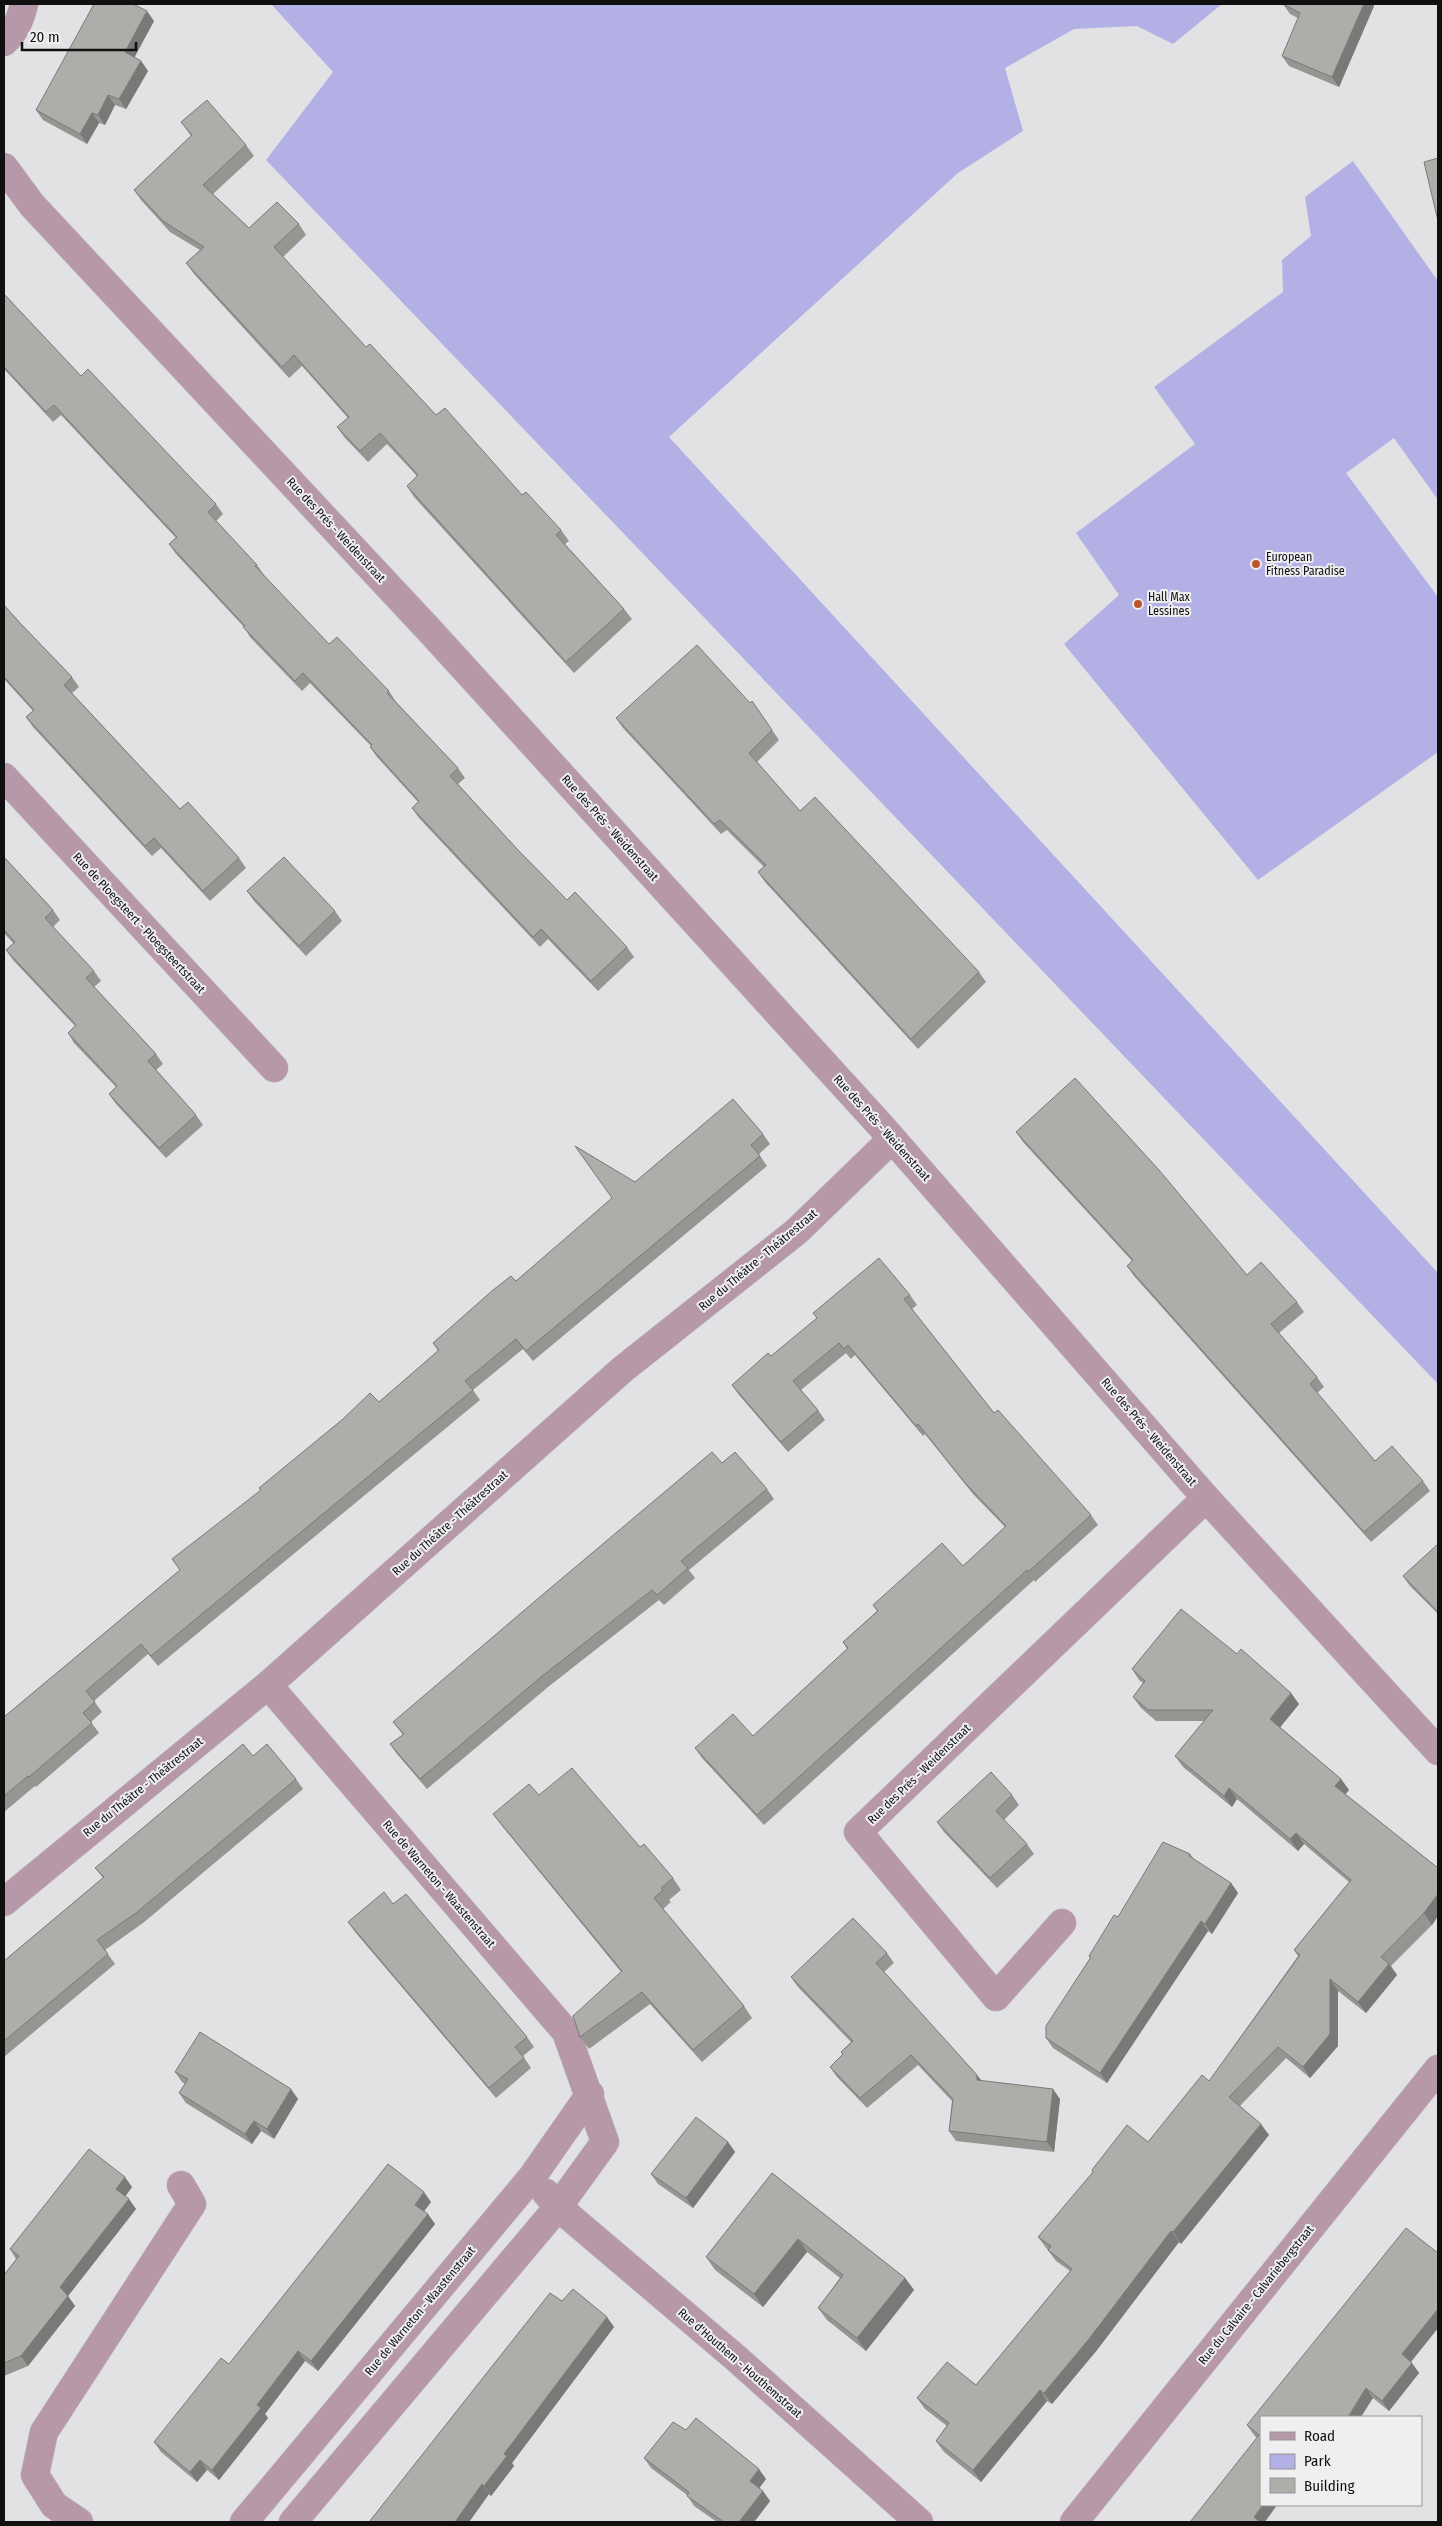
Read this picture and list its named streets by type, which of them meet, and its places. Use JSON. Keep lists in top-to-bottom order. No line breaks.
{"streets":{"street":["Rue des Prés - Weidenstraat","Rue de Ploegsteert - Ploegsteertstraat","Rue du Théâtre - Théâtrestraat","Rue de Warneton - Waastenstraat","Rue du Calvaire - Calvariebergstraat","Rue d'Houthem - Houthemstraat"]},"crossings":[["Rue des Prés - Weidenstraat","Rue du Théâtre - Théâtrestraat"],["Rue du Théâtre - Théâtrestraat","Rue de Warneton - Waastenstraat"],["Rue de Warneton - Waastenstraat","Rue d'Houthem - Houthemstraat"]],"places":["European Fitness Paradise","Hall Max Lessines"],"legend":["Road","Park","Building"],"scale_bar":"20 m"}
